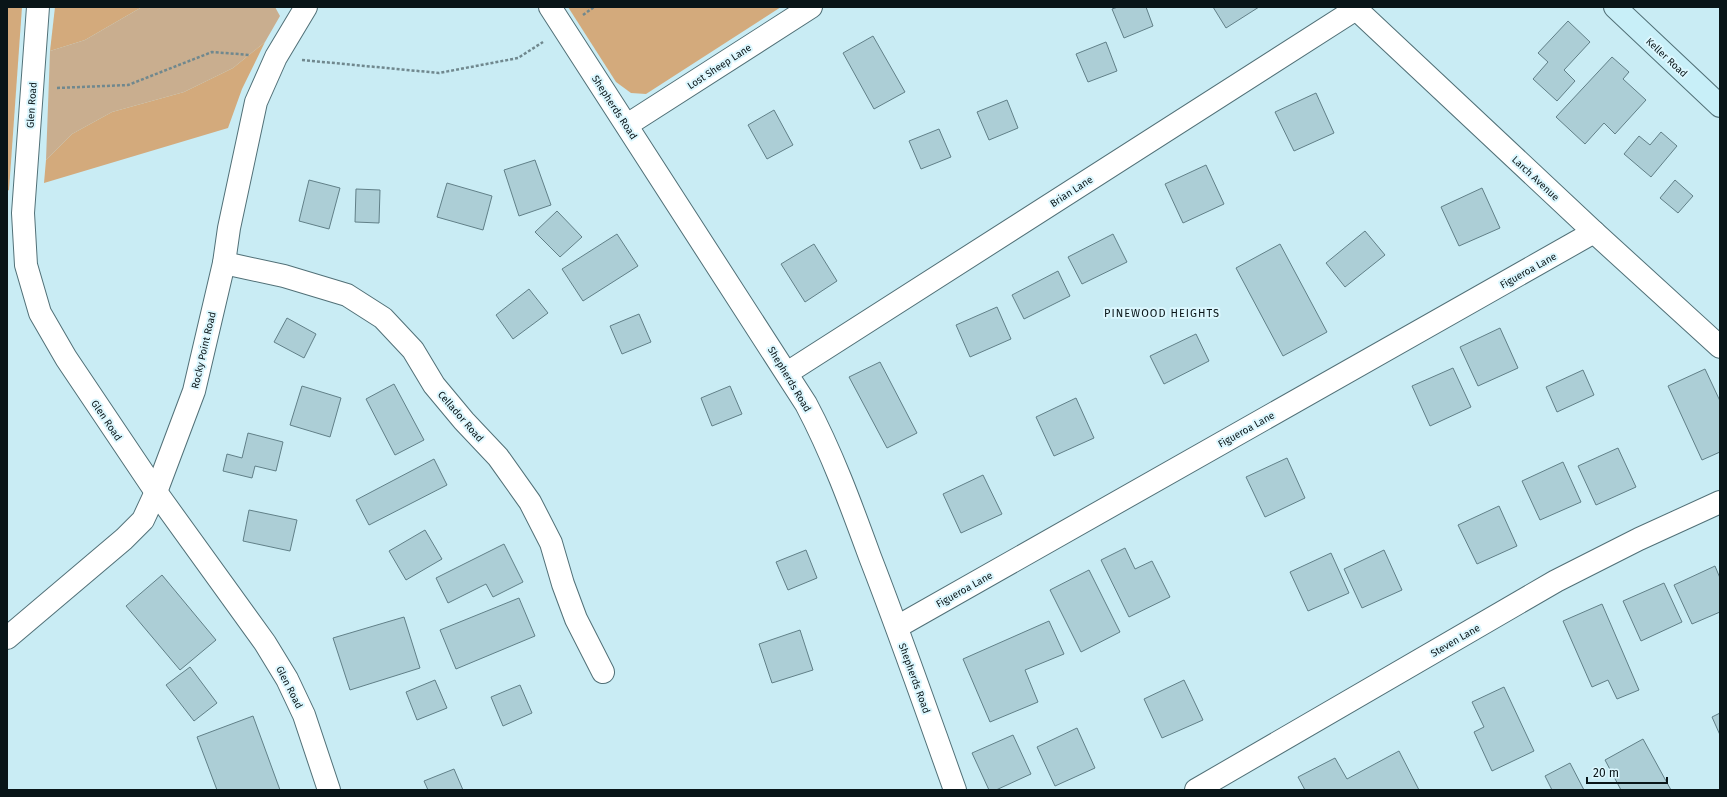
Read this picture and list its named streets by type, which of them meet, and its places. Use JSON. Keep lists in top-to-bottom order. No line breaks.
{"streets":{"street":["Keller Road","Lost Sheep Lane","Glen Road","Shepherds Road","Larch Avenue","Brian Lane","Figueroa Lane","Rocky Point Road","Cellador Road","Steven Lane"]},"crossings":[["Lost Sheep Lane","Shepherds Road"],["Glen Road","Rocky Point Road"],["Shepherds Road","Brian Lane"],["Shepherds Road","Figueroa Lane"],["Larch Avenue","Brian Lane"],["Larch Avenue","Figueroa Lane"],["Rocky Point Road","Cellador Road"]],"districts":["PINEWOOD HEIGHTS"],"scale_bar":"20 m"}
